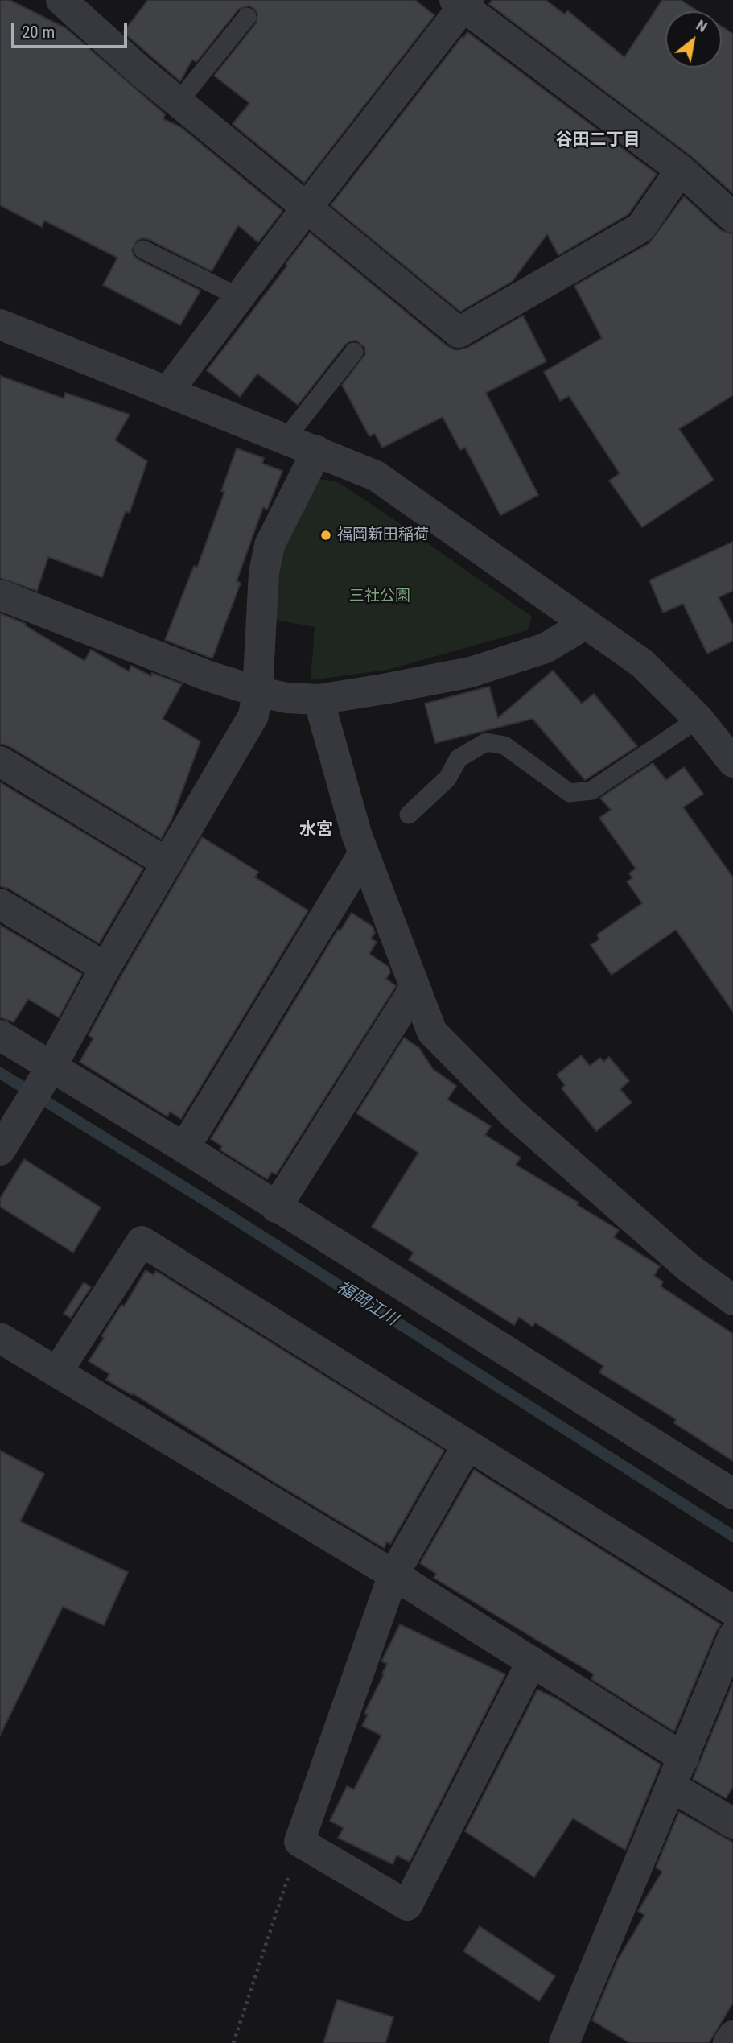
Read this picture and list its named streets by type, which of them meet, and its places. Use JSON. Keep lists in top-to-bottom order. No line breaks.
{"districts":["谷田二丁目","水宮"],"water":["福岡江川"],"parks":["三社公園"],"places":["福岡新田稲荷"],"scale_bar":"20 m","north":"top right"}
